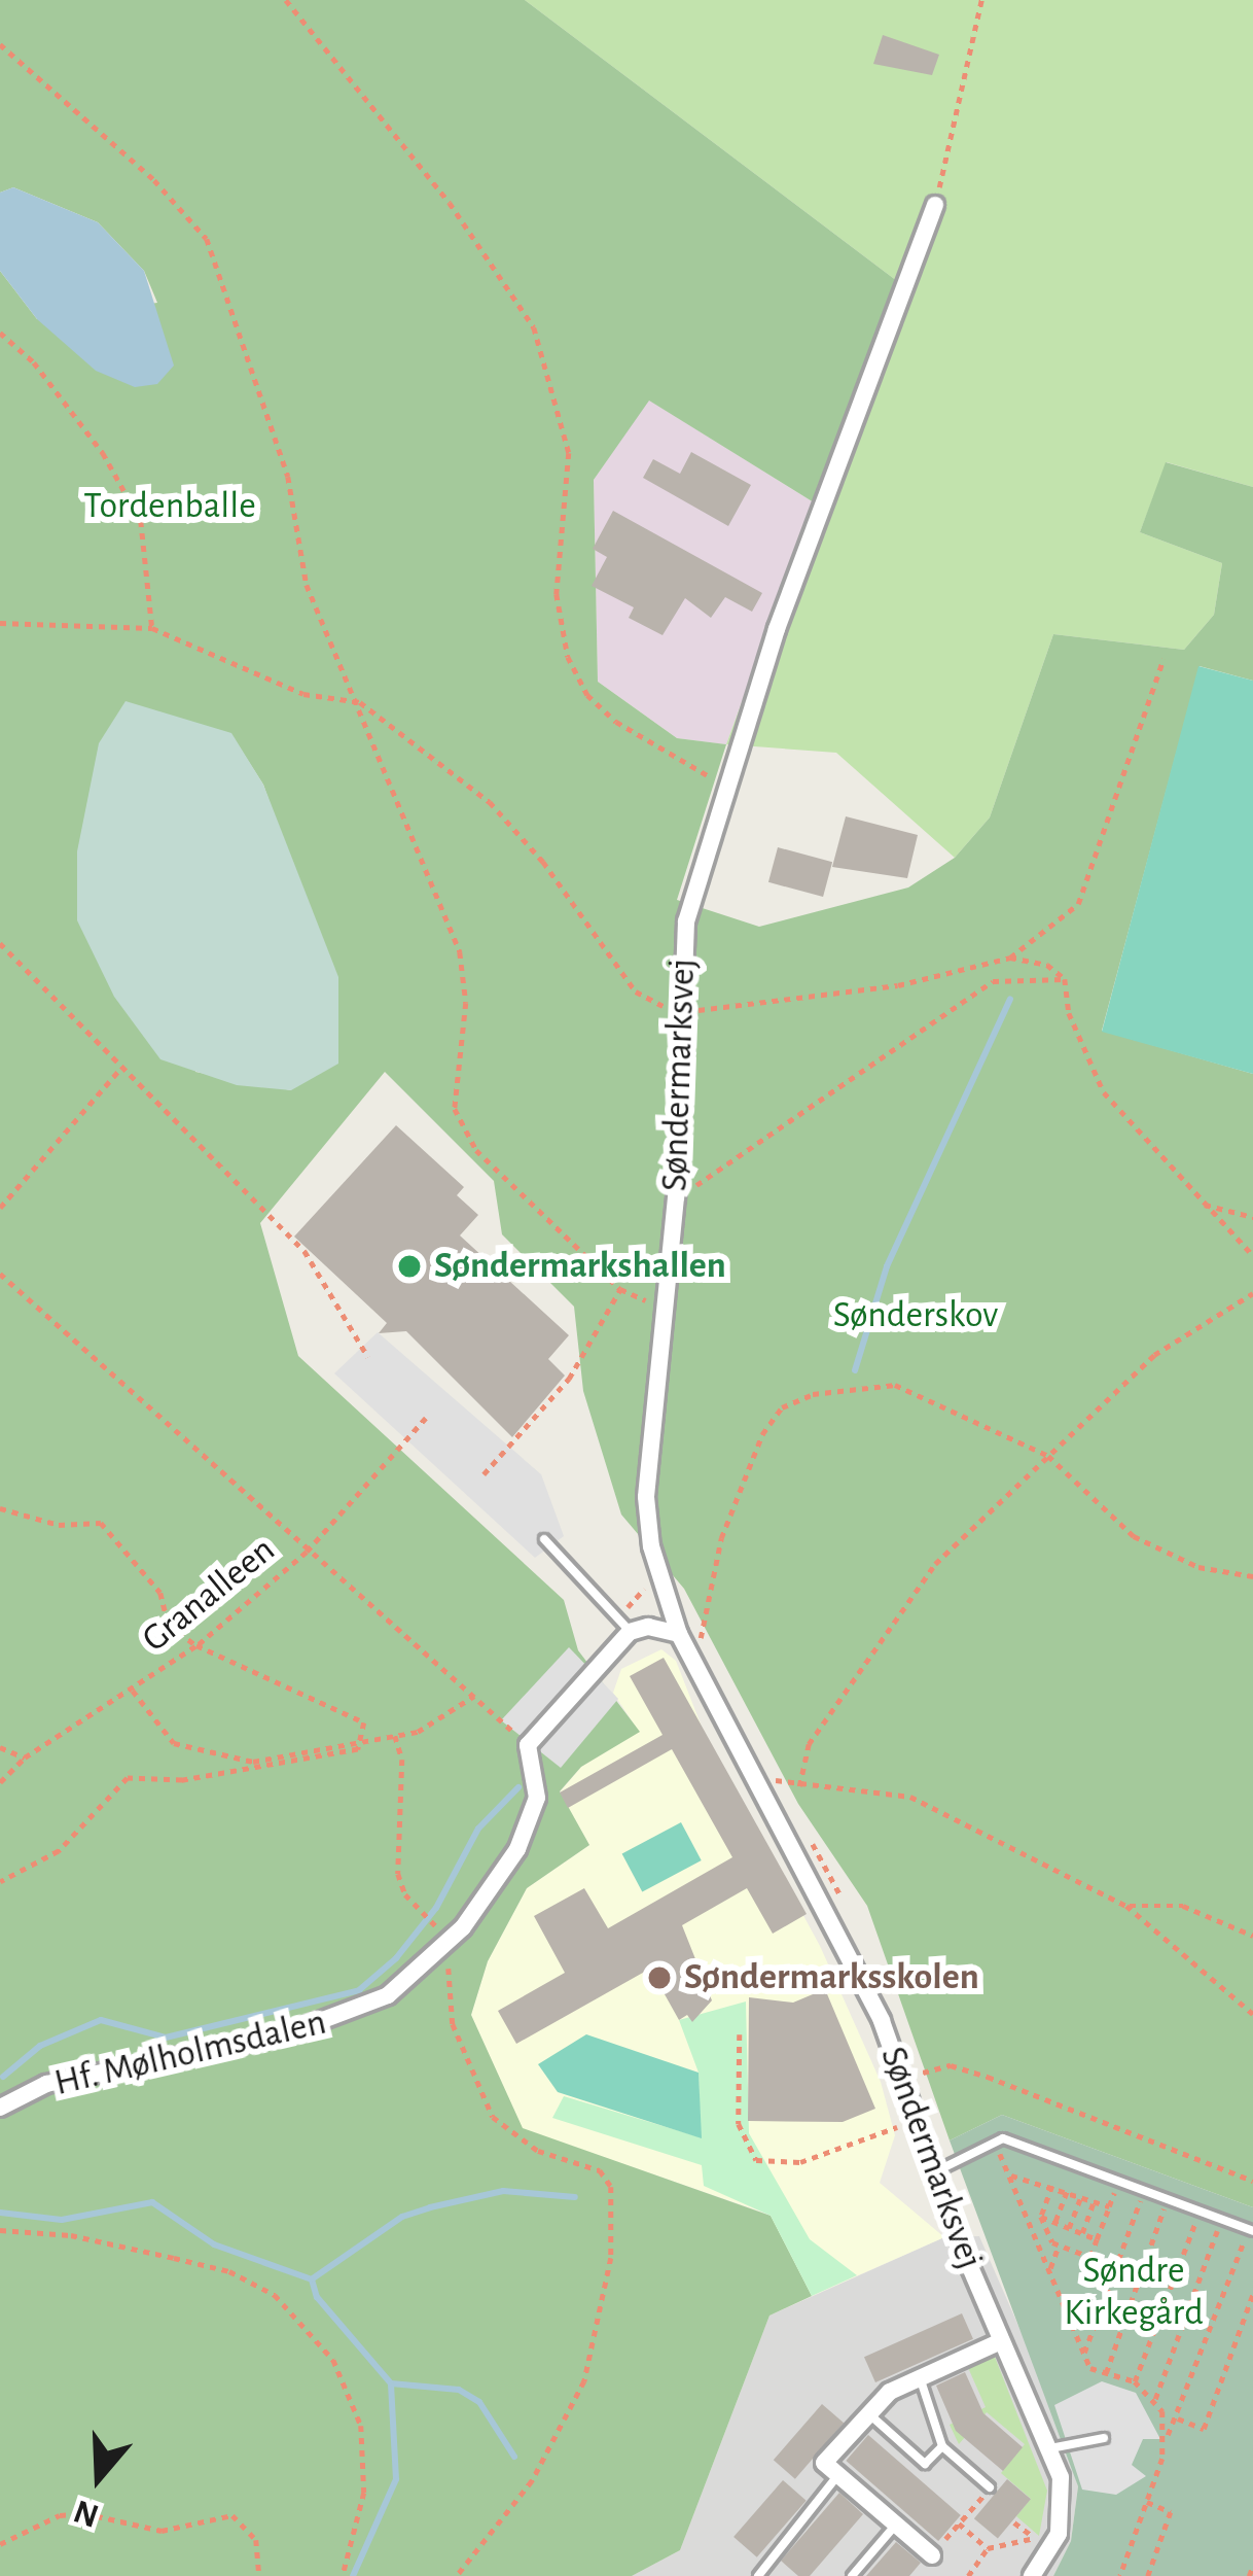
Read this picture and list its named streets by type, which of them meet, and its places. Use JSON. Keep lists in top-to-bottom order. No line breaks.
{"streets":{"street":["Søndermarksvej","Hf. Mølholmsdalen"],"path":["Granalleen"]},"parks":["Tordenballe","Sønderskov","Søndre Kirkegård"],"places":["Søndermarkshallen","Søndermarksskolen"],"north":"bottom"}
